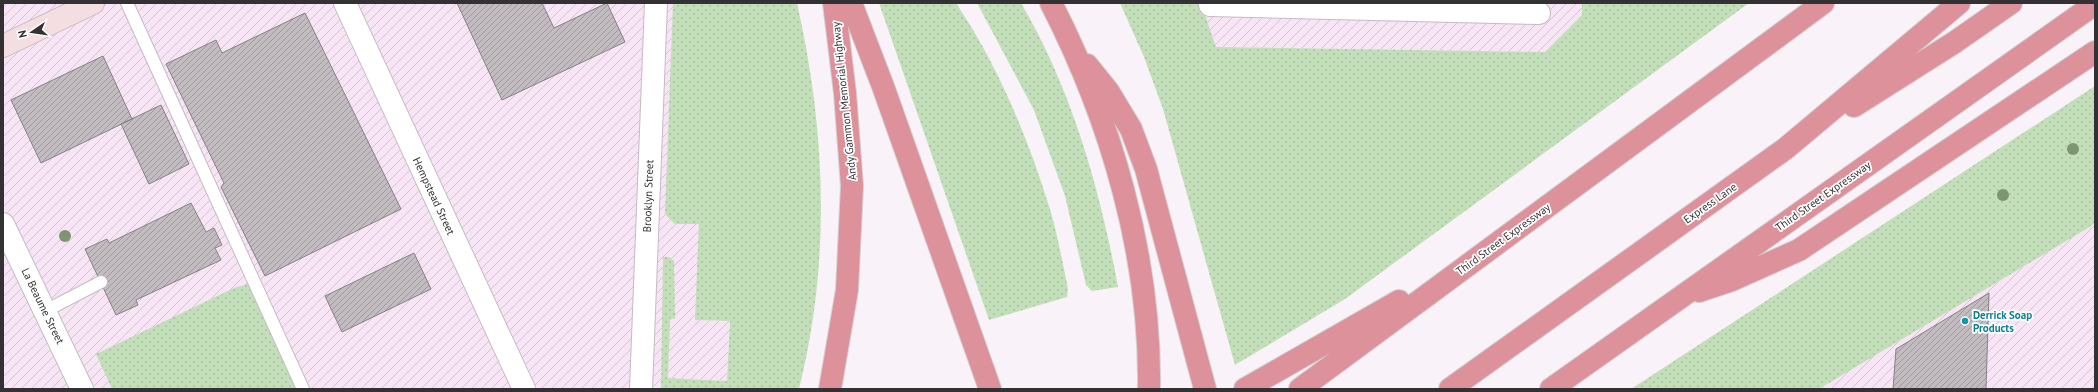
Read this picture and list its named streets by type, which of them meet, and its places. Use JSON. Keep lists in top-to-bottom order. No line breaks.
{"streets":{"highway":["Andy Gammon Memorial Highway","Third Street Expressway","Express Lane"],"street":["Hempstead Street","Brooklyn Street","La Beaume Street"]},"places":["Derrick Soap Products"],"north":"left"}
